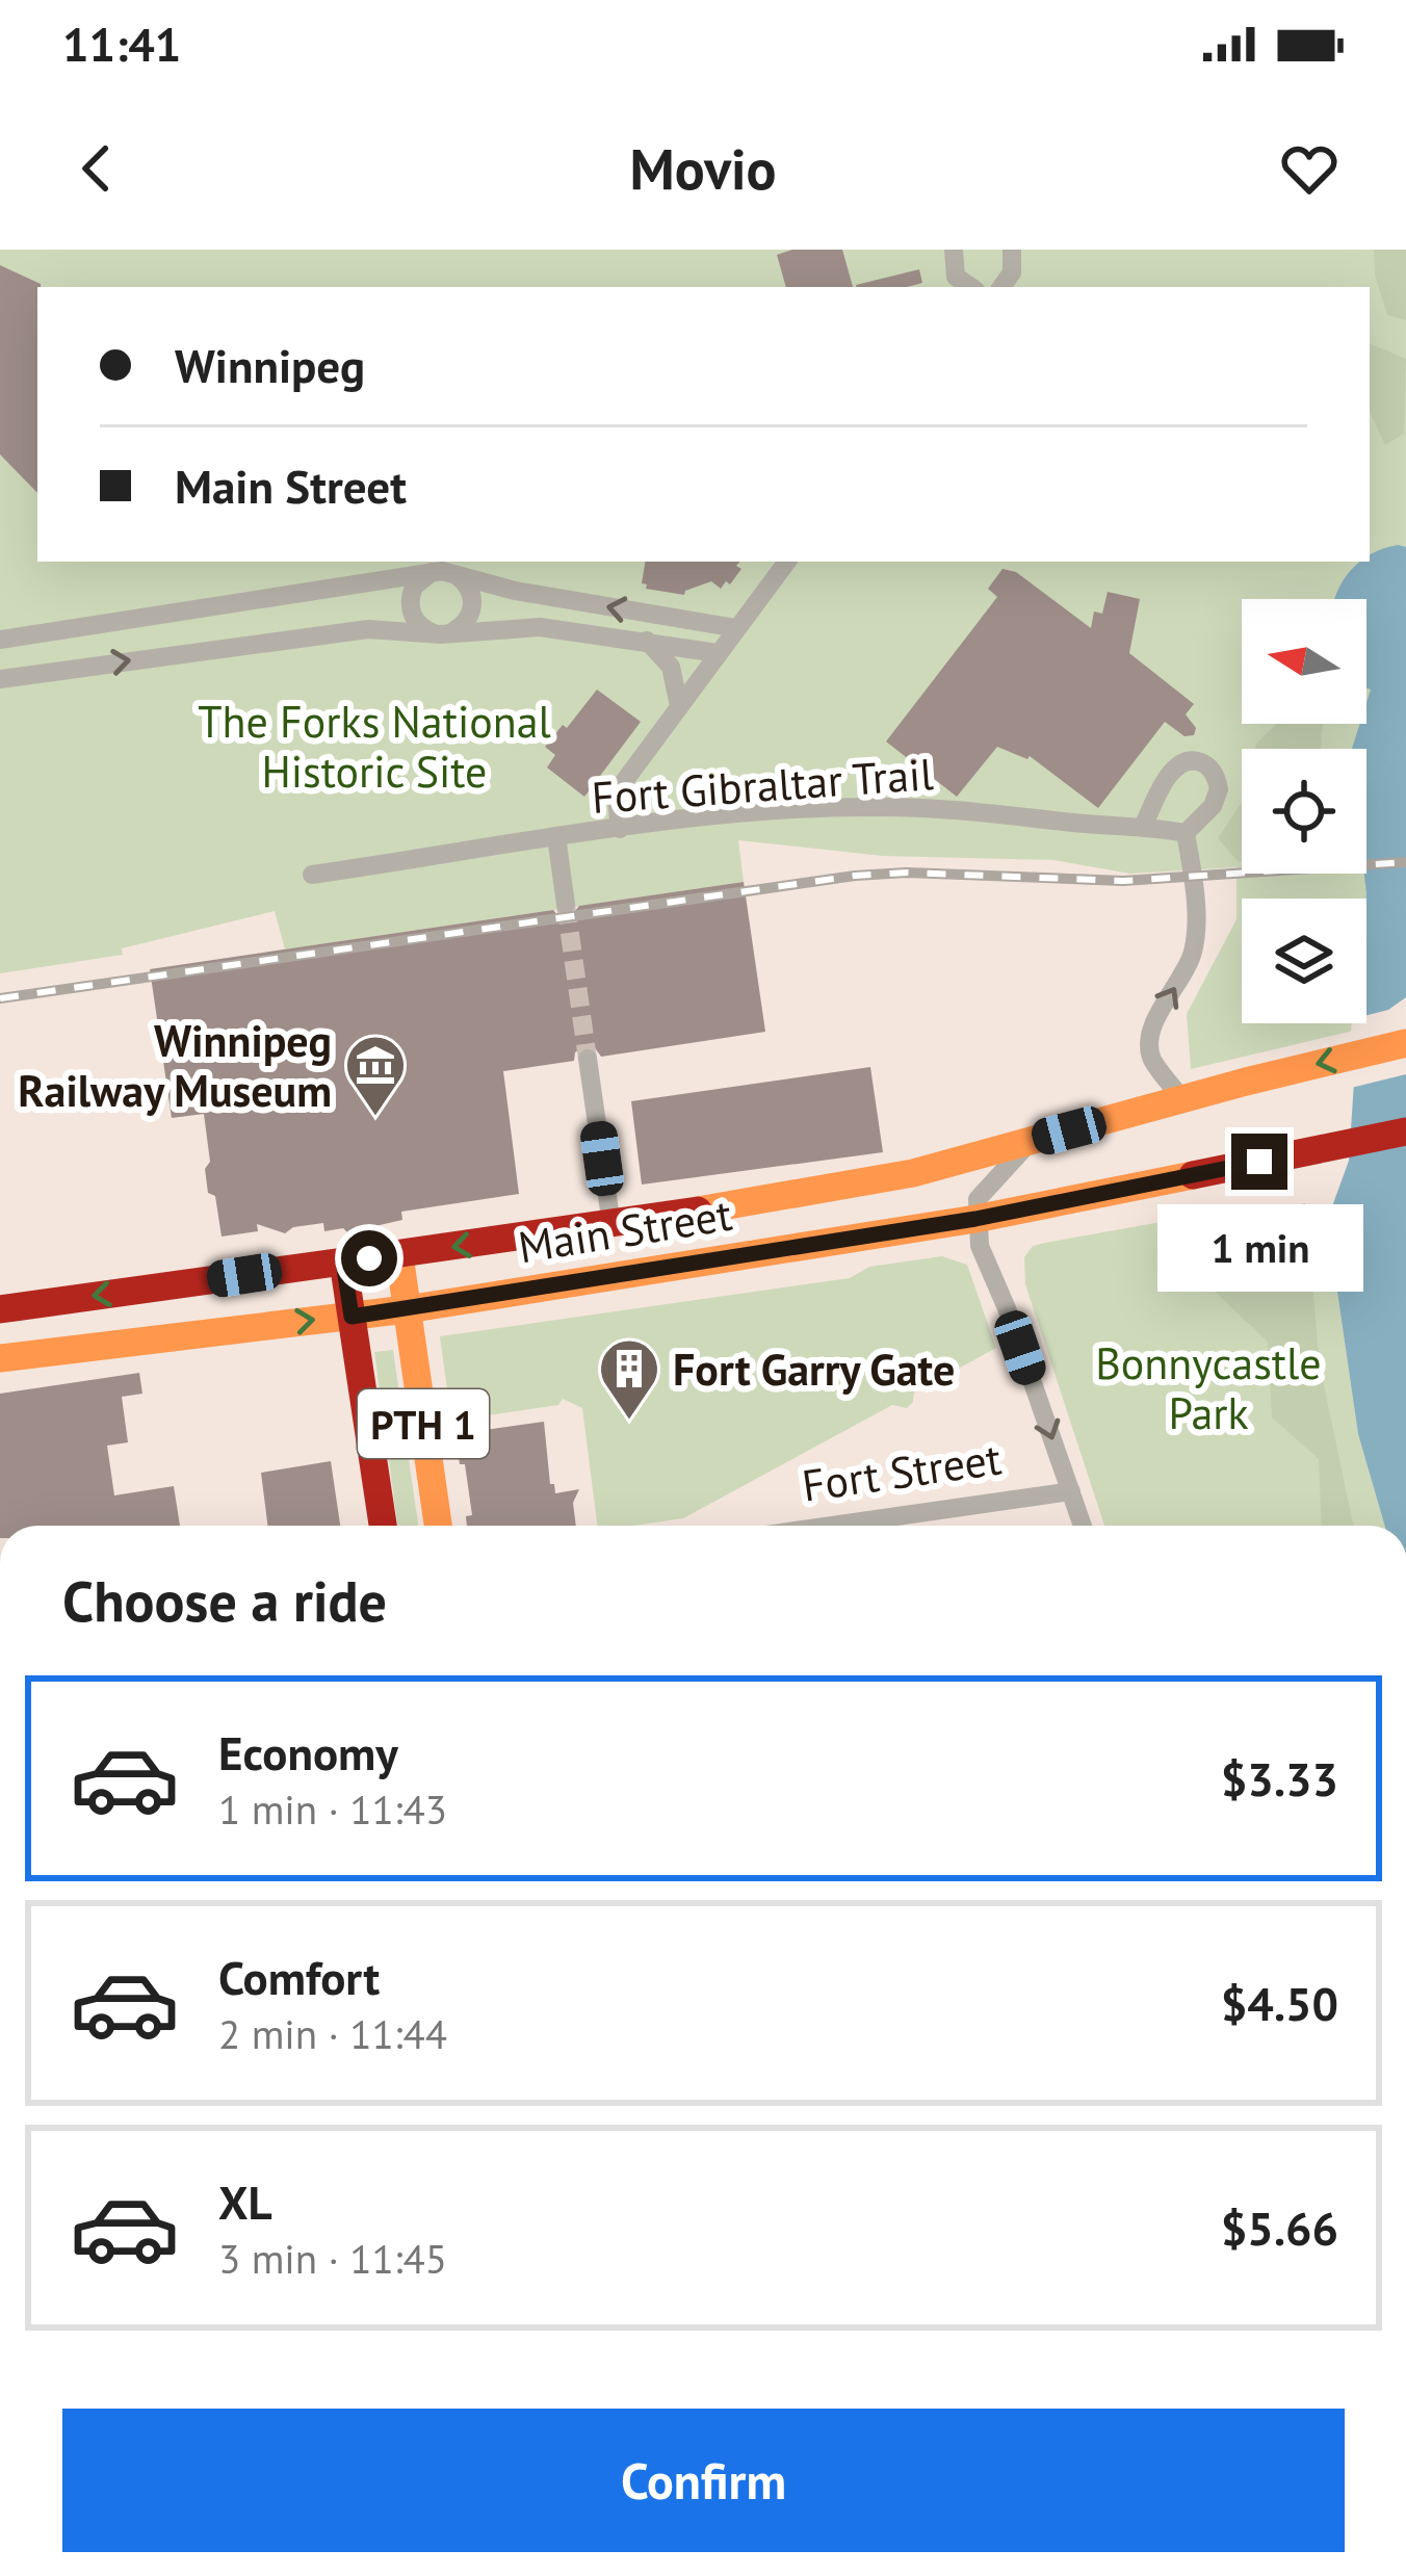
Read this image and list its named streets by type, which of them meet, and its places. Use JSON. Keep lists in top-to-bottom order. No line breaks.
{"streets":{"main road":["Main Street","PTH 1"],"street":["Fort Gibraltar Trail","Fort Street"]},"crossings":[["Main Street","PTH 1"]],"parks":["The Forks National Historic Site","Bonnycastle Park"],"places":{"museum":["Winnipeg Railway Museum"],"building":["Fort Garry Gate"]},"north":"left","page":{"status":"11:41","header":"Movio","banner":["Winnipeg","Main Street"],"bubble":"1 min","heading":"Choose a ride","list":[{"name":"Economy","note":"1 min · 11:43","value":"$3.33"},{"name":"Comfort","note":"2 min · 11:44","value":"$4.50"},{"name":"XL","note":"3 min · 11:45","value":"$5.66"}],"buttons":"Confirm"}}
